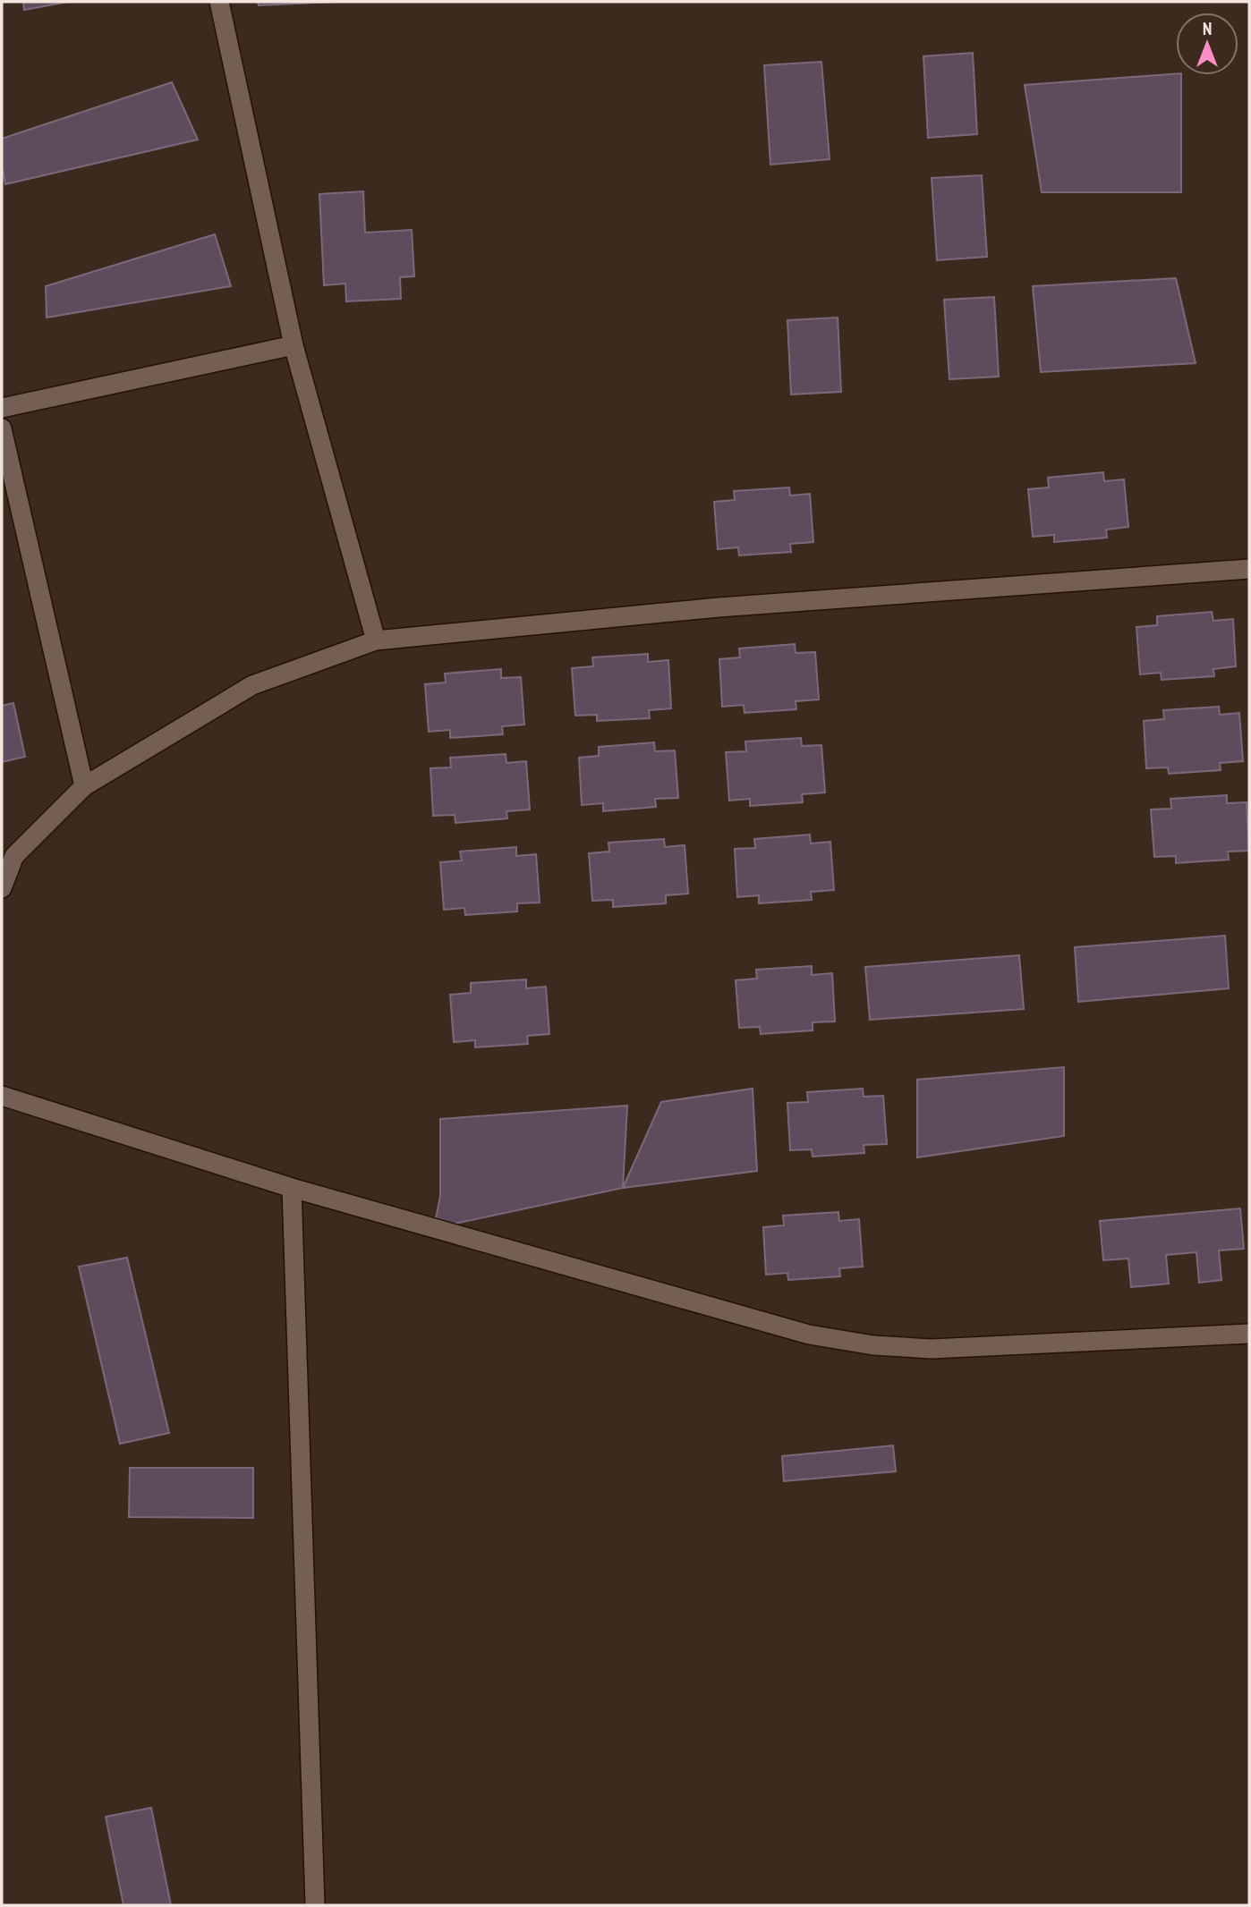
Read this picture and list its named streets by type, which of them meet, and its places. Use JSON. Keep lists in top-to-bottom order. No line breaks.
{"north":"top"}
